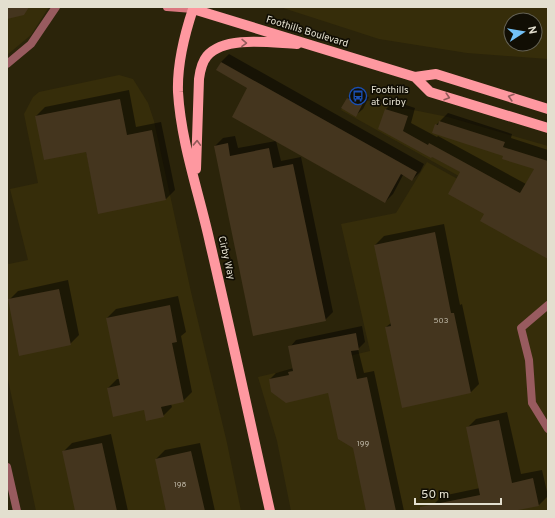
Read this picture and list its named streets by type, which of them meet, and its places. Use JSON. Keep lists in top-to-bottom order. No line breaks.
{"streets":{"main road":["Foothills Boulevard","Cirby Way"]},"crossings":[["Foothills Boulevard","Cirby Way"]],"places":{"bus stop":["Foothills at Cirby"]},"house_numbers":["503","199","198"],"scale_bar":"50 m","north":"right"}
